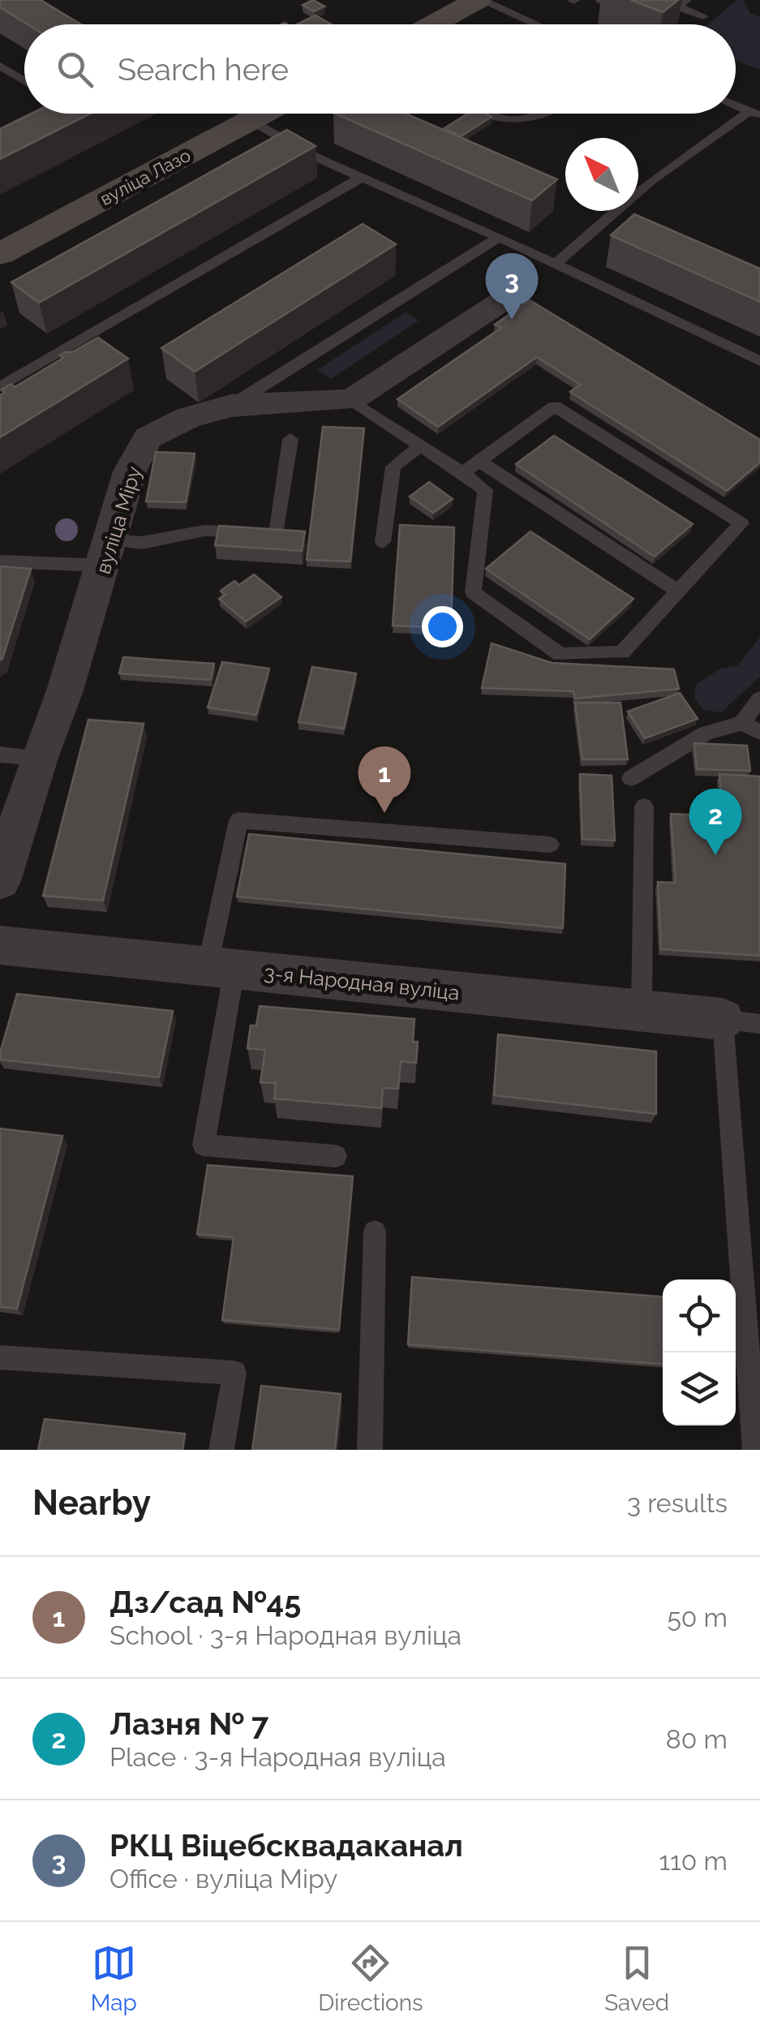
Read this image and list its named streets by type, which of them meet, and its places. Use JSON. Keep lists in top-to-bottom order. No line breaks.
{"streets":{"street":["вуліца Лазо","вуліца Міру","3-я Народная вуліца"]},"north":"top left","page":{"search":"Search here","pins":["3","1","2"],"heading":["Nearby","3 results"],"list":[{"mark":"1","name":"Дз/сад №45","note":"School · 3-я Народная вуліца","value":"50 m"},{"mark":"2","name":"Лазня № 7","note":"Place · 3-я Народная вуліца","value":"80 m"},{"mark":"3","name":"РКЦ Віцебсквадаканал","note":"Office · вуліца Міру","value":"110 m"}],"nav":["Map","Directions","Saved"]}}
